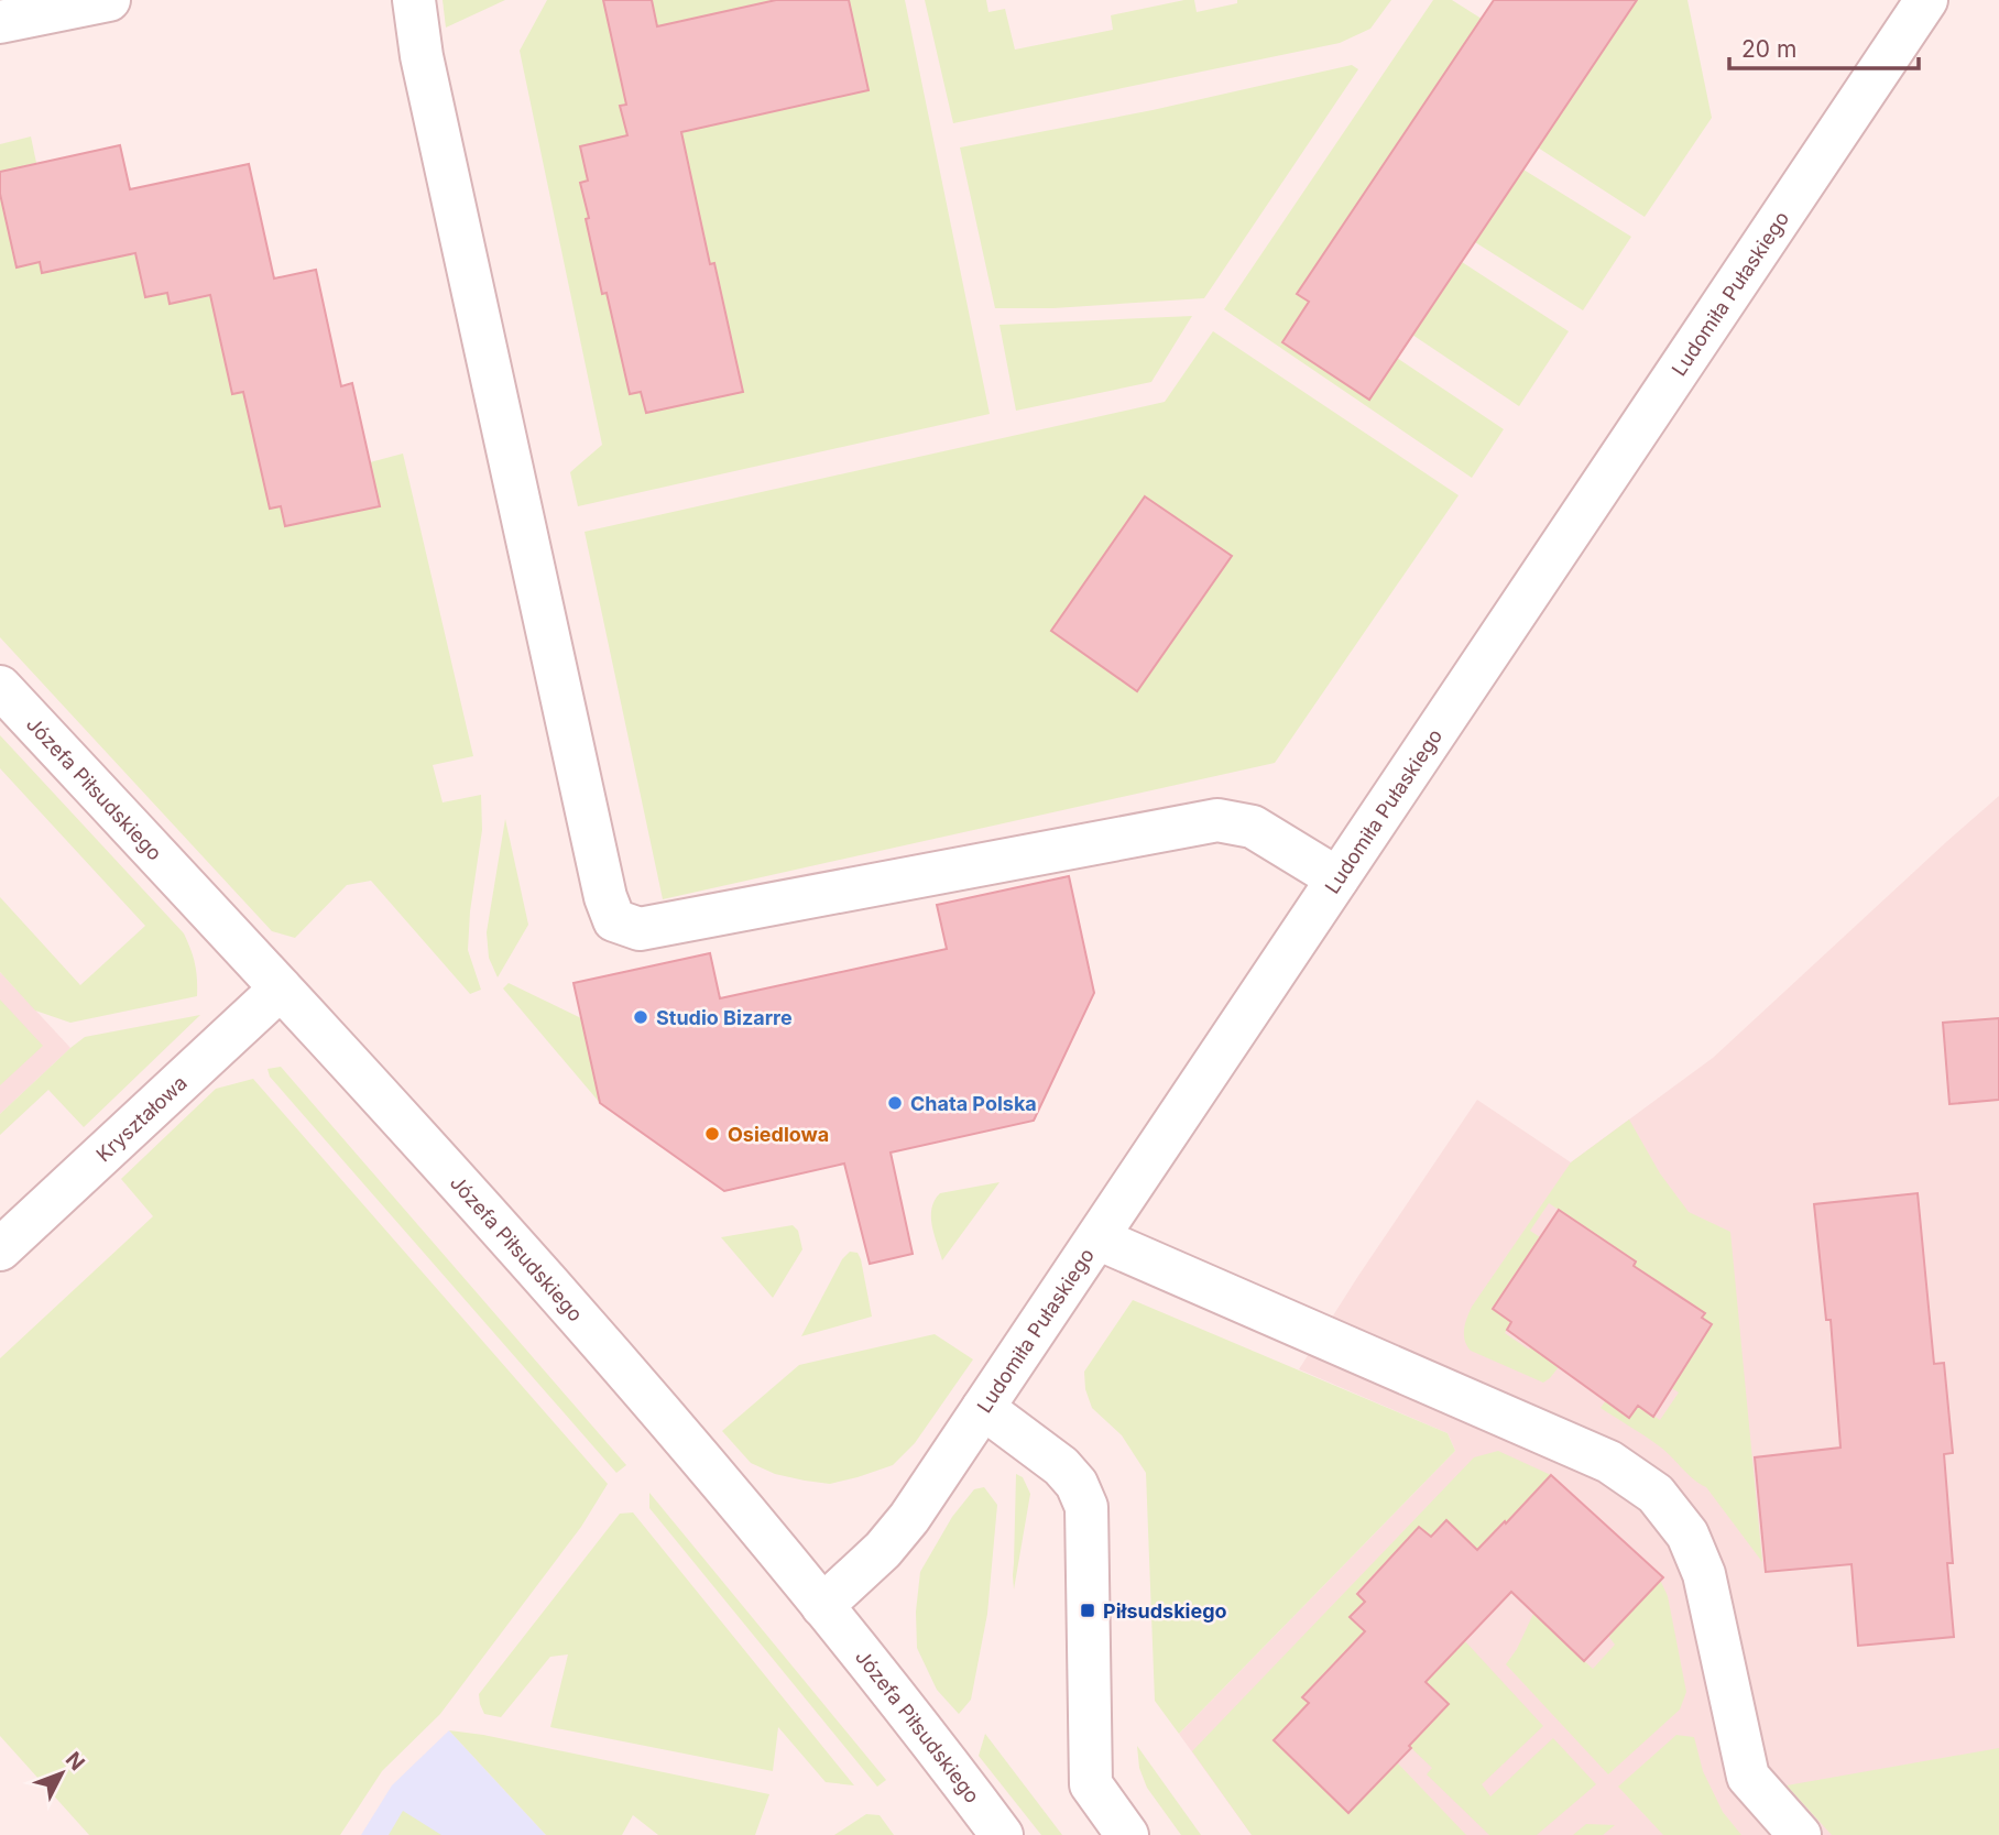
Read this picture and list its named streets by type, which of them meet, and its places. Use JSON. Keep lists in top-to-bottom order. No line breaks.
{"streets":{"street":["Ludomiła Pułaskiego","Józefa Piłsudskiego","Kryształowa"]},"crossings":[["Ludomiła Pułaskiego","Józefa Piłsudskiego"],["Józefa Piłsudskiego","Kryształowa"]],"places":{"other":["Studio Bizarre","Chata Polska","Osiedlowa"],"transit":["Piłsudskiego"]},"scale_bar":"20 m","north":"top right"}
